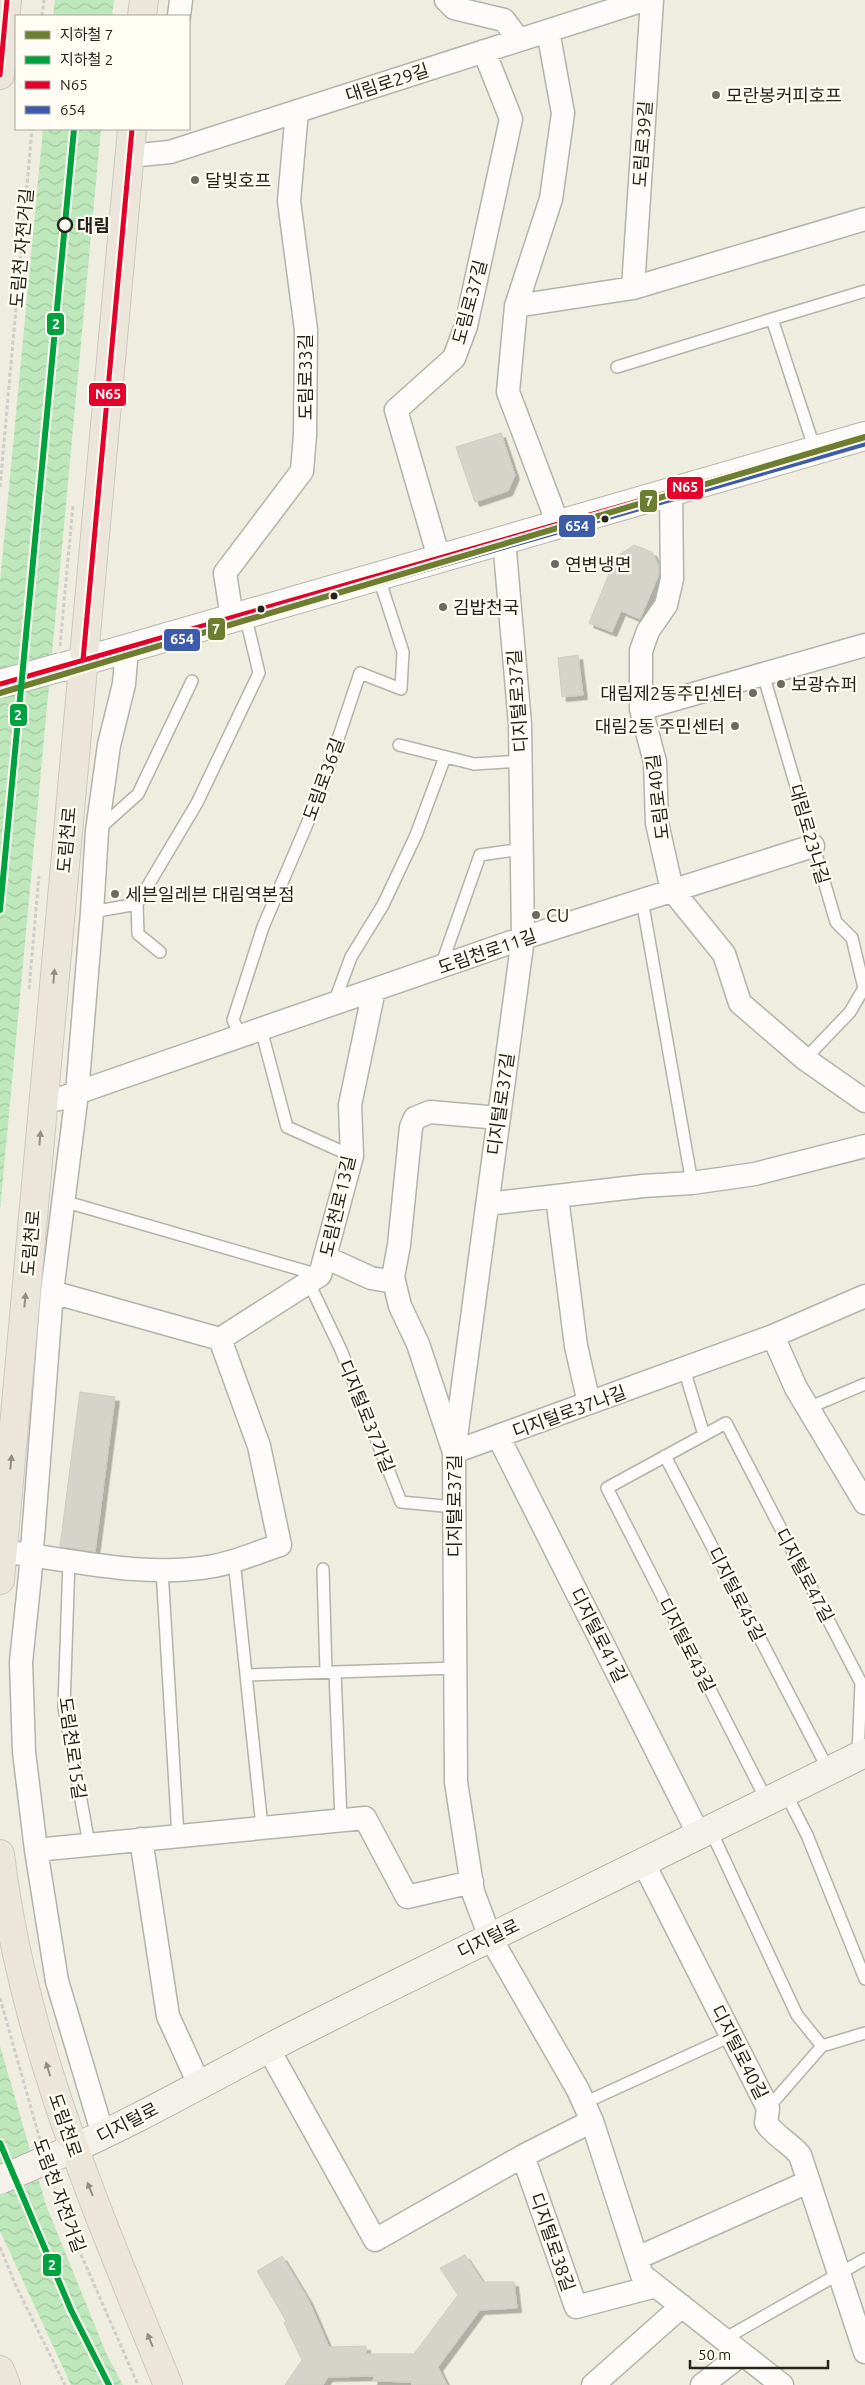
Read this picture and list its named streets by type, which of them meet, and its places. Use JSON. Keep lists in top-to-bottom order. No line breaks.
{"streets":{"main road":["도림천로","디지털로"],"street":["대림로29길","도림로39길","도림로37길","도림로33길","디지털로37길","도림로40길","도림천로11길","도림천로13길","디지털로37나길","디지털로41길","디지털로40길","디지털로38길"],"lane":["도림로36길","대림로23나길","디지털로37가길","디지털로47길","디지털로45길","디지털로43길","도림천로15길"],"path":["도림천 자전거길"]},"crossings":[["대림로29길","도림로37길"],["대림로29길","도림로33길"],["대림로29길","도림천로"],["도림천 자전거길","도림천로"],["도림천 자전거길","디지털로"],["디지털로37길","도림천로11길"],["디지털로37길","디지털로37나길"],["디지털로37길","디지털로37가길"],["디지털로37길","디지털로"],["도림로36길","도림천로11길"],["도림로40길","도림천로11길"],["대림로23나길","도림천로11길"],["도림천로","도림천로11길"],["도림천로","도림천로13길"],["도림천로","디지털로37가길"],["도림천로","디지털로"],["도림천로11길","도림천로13길"],["도림천로13길","디지털로37가길"],["디지털로37나길","디지털로41길"],["디지털로47길","디지털로"],["디지털로45길","디지털로43길"],["디지털로45길","디지털로"],["디지털로41길","디지털로"],["디지털로43길","디지털로"],["디지털로","디지털로40길"]],"one_way":["도림천로"],"places":["모란봉커피호프","달빛호프","대림","연변냉면","김밥천국","보광슈퍼","대림제2동주민센터","대림2동 주민센터","세븐일레븐 대림역본점","CU"],"lines":["transit line N65","metro line 2","metro line 7","transit line 654"],"legend":["지하철 7","지하철 2","N65","654"],"scale_bar":"50 m"}
